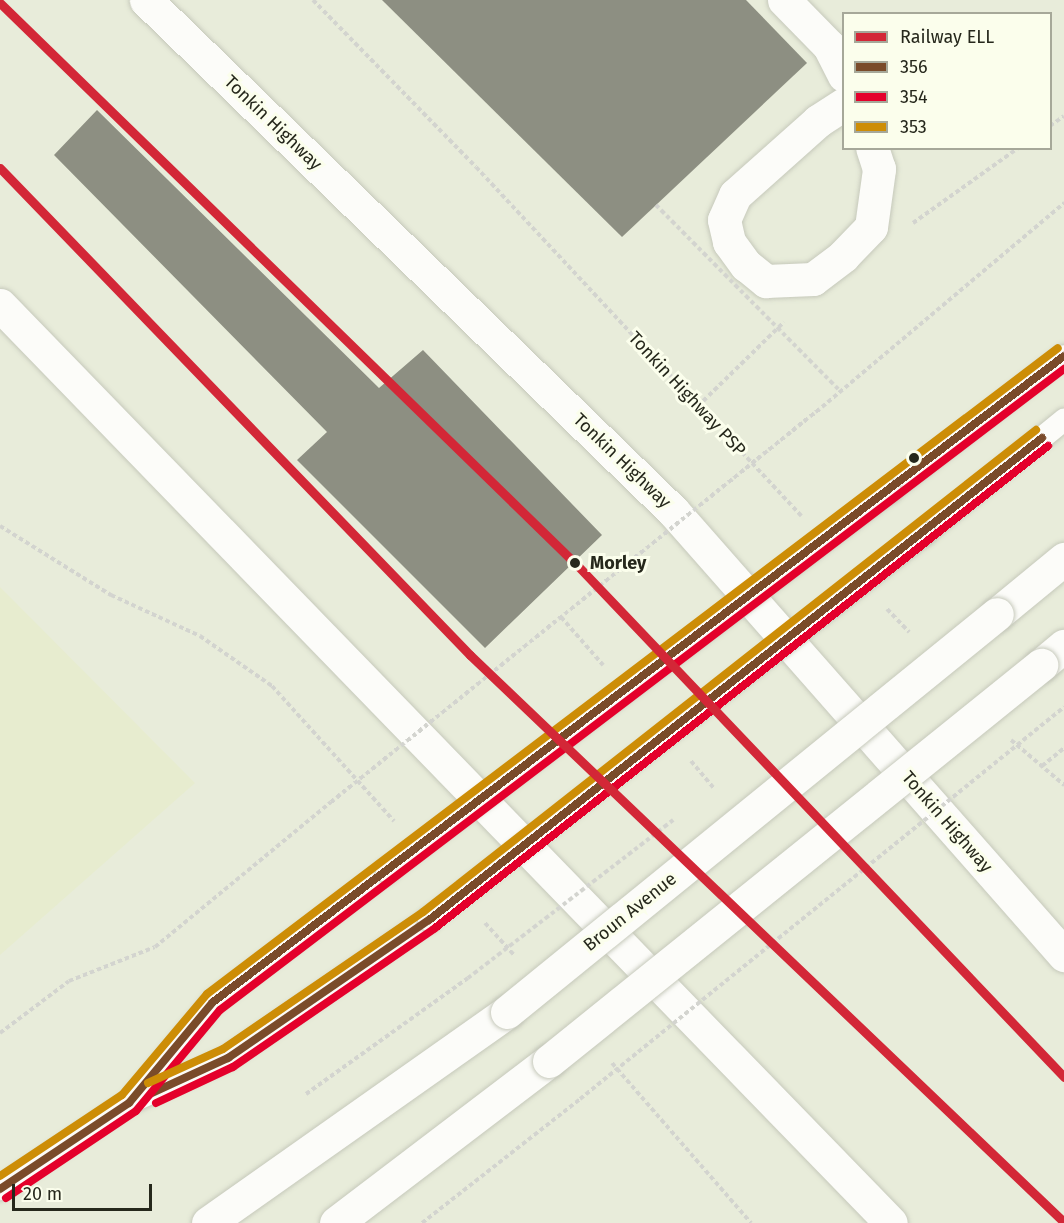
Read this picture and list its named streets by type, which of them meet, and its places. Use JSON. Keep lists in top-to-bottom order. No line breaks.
{"streets":{"main road":["Tonkin Highway","Broun Avenue"],"path":["Tonkin Highway PSP"]},"places":["Morley"],"lines":["rail line ELL","transit line 353","transit line 356","transit line 354"],"legend":["Railway ELL","356","354","353"],"scale_bar":"20 m"}
